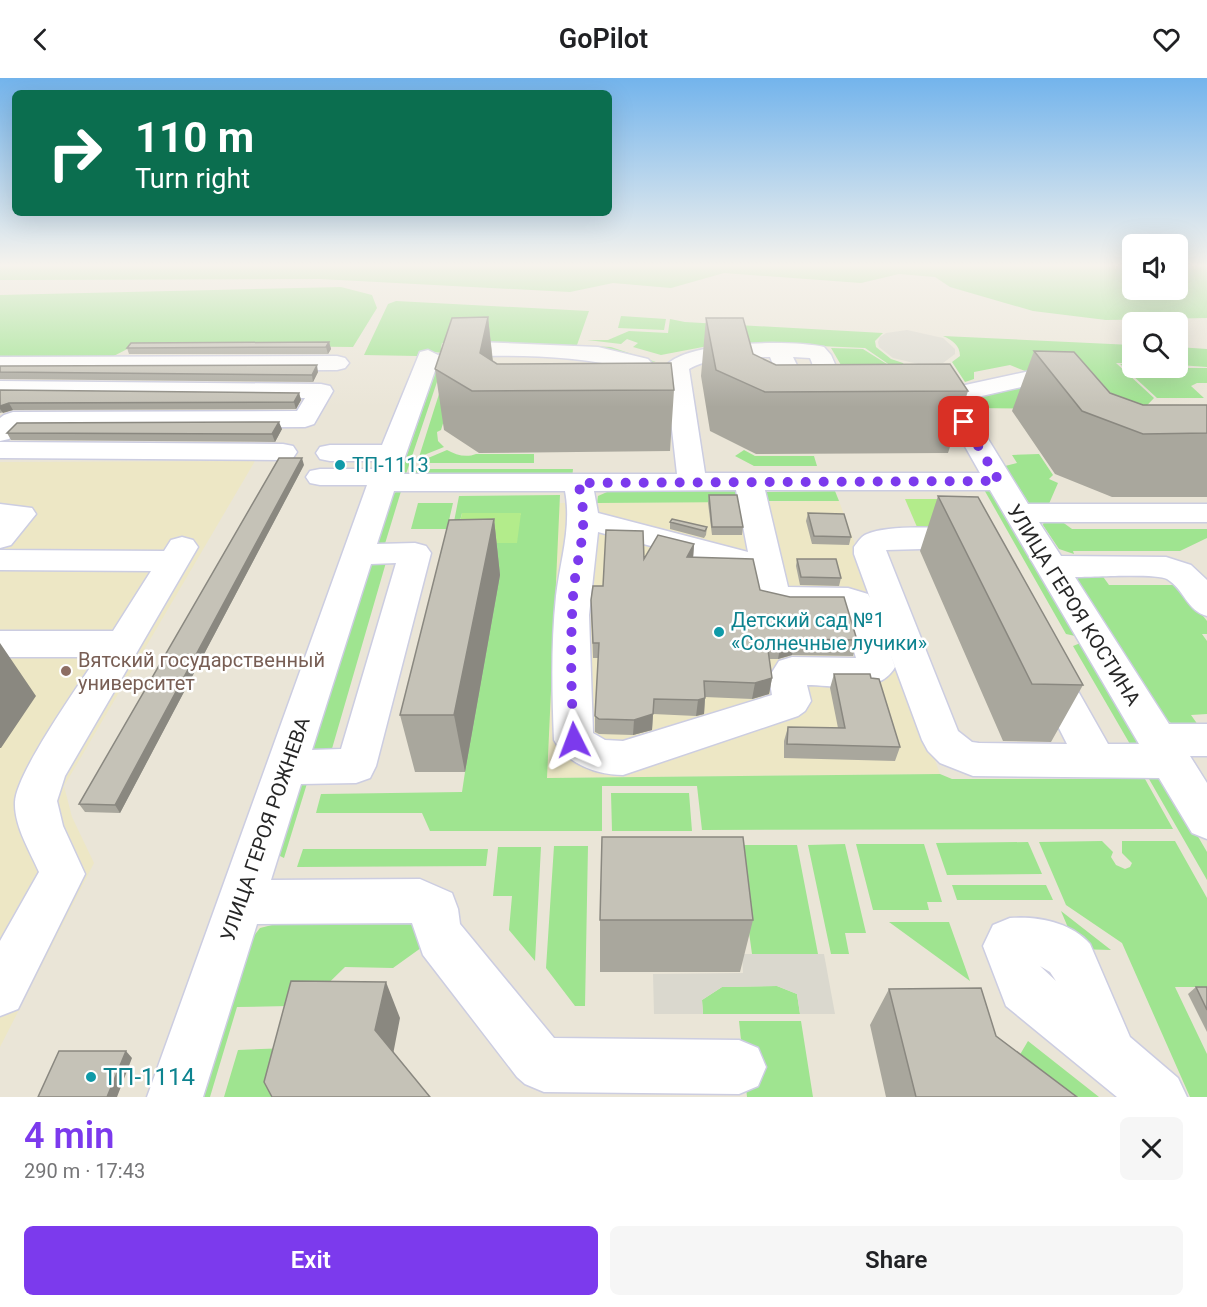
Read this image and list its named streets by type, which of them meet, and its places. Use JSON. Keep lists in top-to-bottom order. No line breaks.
{"streets":{"street":["УЛИЦА ГЕРОЯ КОСТИНА","УЛИЦА ГЕРОЯ РОЖНЕВА"]},"places":["ТП-1113","Детский сад №1 «Солнечные лучики»","Вятский государственный университет","ТП-1114"],"page":{"header":"GoPilot","turn":["110 m","Turn right"],"heading":["4 min","290 m · 17:43"],"buttons":["Exit","Share"]}}
